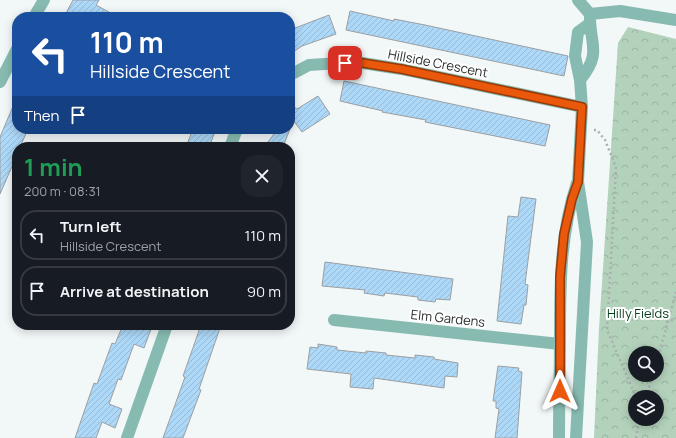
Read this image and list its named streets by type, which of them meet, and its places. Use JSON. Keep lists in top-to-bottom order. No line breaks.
{"streets":{"street":["Hillside Crescent","Elm Gardens"]},"parks":["Hilly Fields"],"page":{"turn":["110 m","Hillside Crescent"],"then":"Then","heading":["1 min","200 m · 08:31"],"list":[{"name":"Turn left","note":"Hillside Crescent","value":"110 m"},{"name":"Arrive at destination","value":"90 m"}]}}
